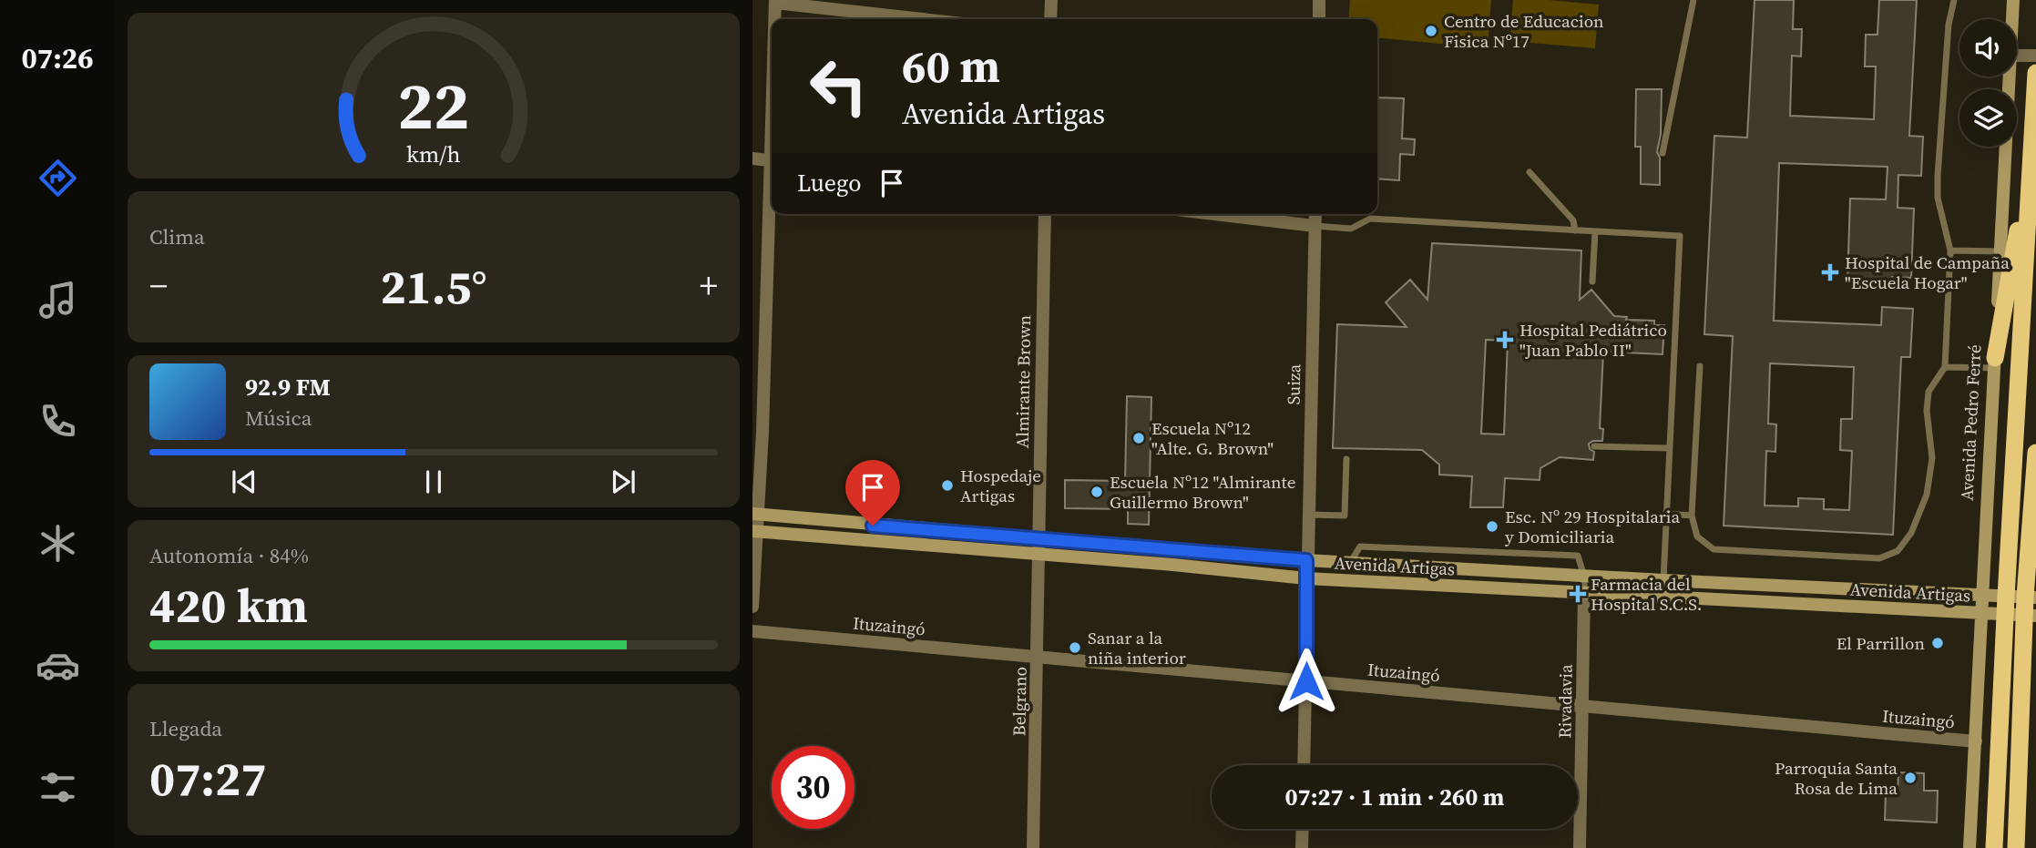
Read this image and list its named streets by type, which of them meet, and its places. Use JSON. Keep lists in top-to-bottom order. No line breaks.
{"streets":{"main road":["Avenida Pedro Ferré","Avenida Artigas"],"street":["Almirante Brown","Suiza","Ituzaingó","Belgrano","Rivadavia"]},"crossings":[["Almirante Brown","Avenida Artigas"],["Almirante Brown","Belgrano"],["Suiza","Avenida Artigas"],["Suiza","Ituzaingó"],["Avenida Pedro Ferré","Avenida Artigas"],["Avenida Pedro Ferré","Ituzaingó"],["Avenida Artigas","Belgrano"],["Avenida Artigas","Rivadavia"],["Ituzaingó","Belgrano"],["Ituzaingó","Rivadavia"]],"places":{"other":["Centro de Educacion Fisica Nº17","Escuela Nº12 \"Alte. G. Brown\"","Hospedaje Artigas","Escuela Nº12 \"Almirante Guillermo Brown\"","Esc. Nº 29 Hospitalaria y Domiciliaria","El Parrillon","Sanar a la niña interior","Parroquia Santa Rosa de Lima"],"health":["Hospital de Campaña \"Escuela Hogar\"","Hospital Pediátrico \"Juan Pablo II\"","Farmacia del Hospital S.C.S."]},"page":{"tabs":"07:26","turn":["60 m","Avenida Artigas"],"then":"Luego","tile":["Clima",["Autonomía · 84%","420 km"],["Llegada","07:27"]],"heat":["−","21.5°","+"],"song":["92.9 FM","Música"],"limit":"30","trip":"07:27 · 1 min · 260 m","gauge":["22","km/h"]}}
